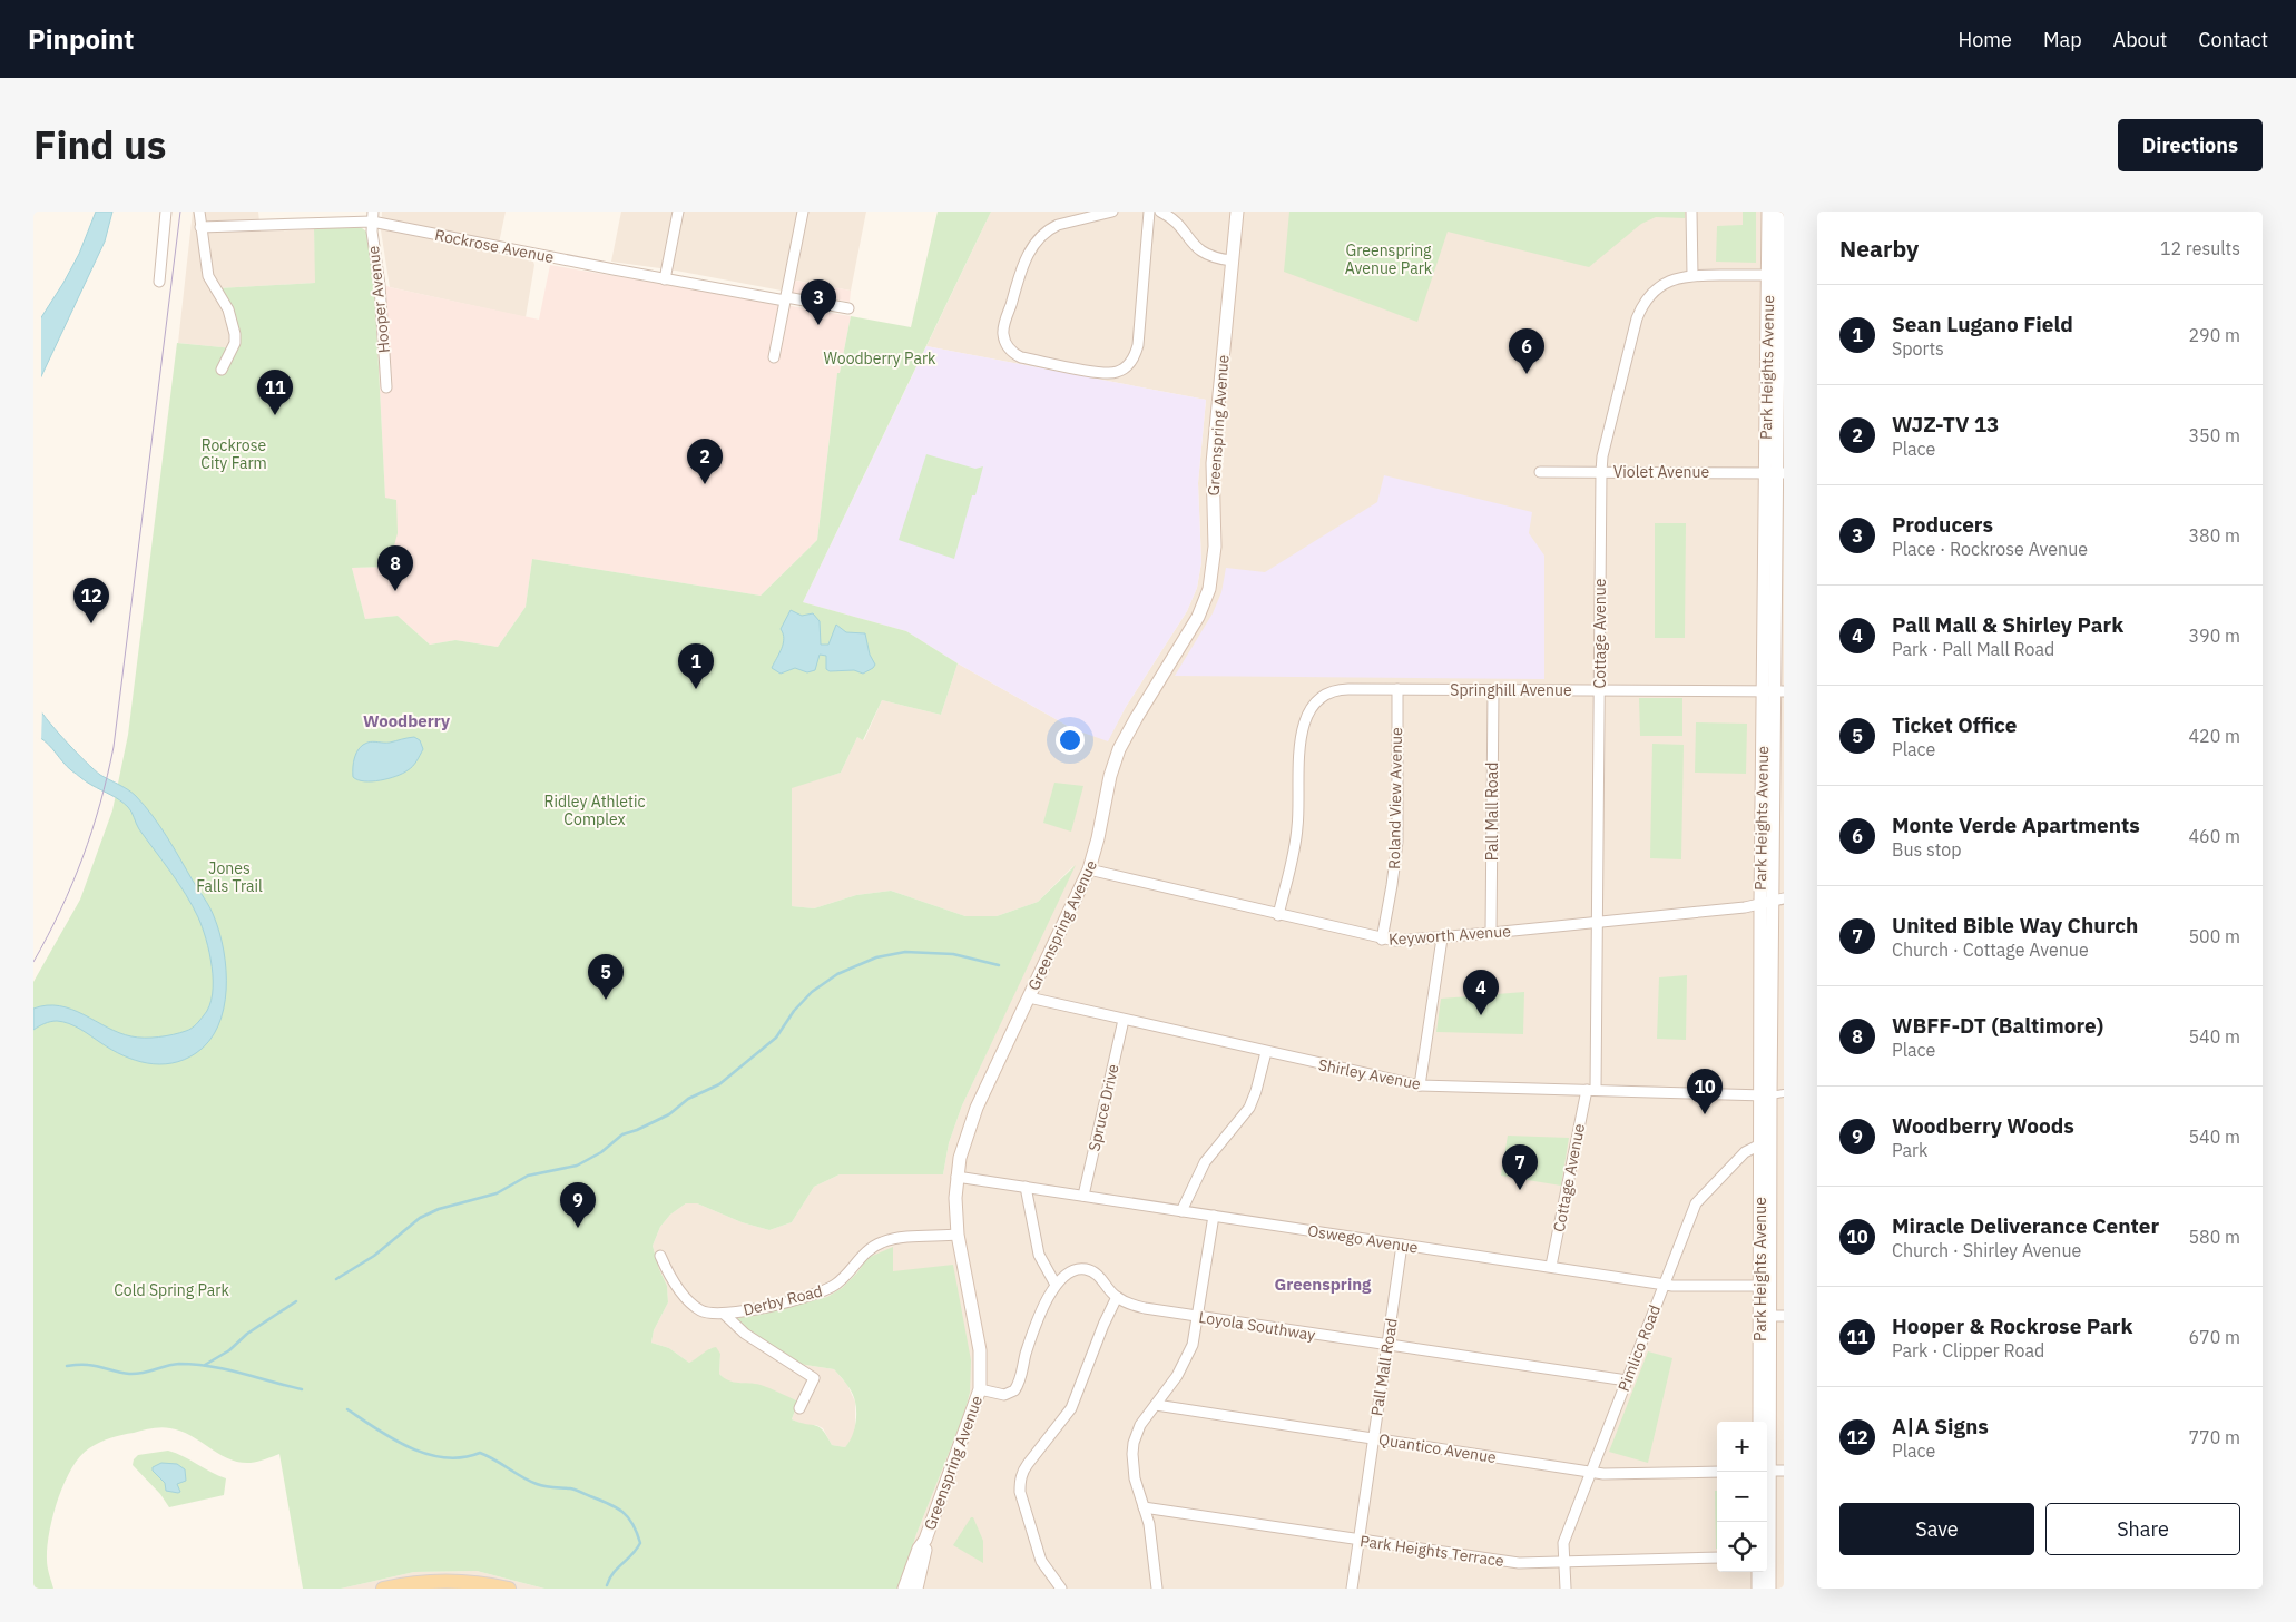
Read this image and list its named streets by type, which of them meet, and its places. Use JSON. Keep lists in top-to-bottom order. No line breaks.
{"streets":{"main road":["Park Heights Avenue","Greenspring Avenue"],"street":["Rockrose Avenue","Hooper Avenue","Violet Avenue","Cottage Avenue","Springhill Avenue","Roland View Avenue","Pall Mall Road","Keyworth Avenue","Shirley Avenue","Spruce Drive","Oswego Avenue","Derby Road","Loyola Southway","Pimlico Road","Quantico Avenue","Park Heights Terrace"]},"crossings":[["Rockrose Avenue","Hooper Avenue"],["Park Heights Avenue","Violet Avenue"],["Park Heights Avenue","Cottage Avenue"],["Park Heights Avenue","Springhill Avenue"],["Park Heights Avenue","Keyworth Avenue"],["Park Heights Avenue","Shirley Avenue"],["Park Heights Avenue","Oswego Avenue"],["Park Heights Avenue","Pimlico Road"],["Greenspring Avenue","Keyworth Avenue"],["Greenspring Avenue","Shirley Avenue"],["Greenspring Avenue","Oswego Avenue"],["Greenspring Avenue","Derby Road"],["Violet Avenue","Cottage Avenue"],["Cottage Avenue","Springhill Avenue"],["Cottage Avenue","Keyworth Avenue"],["Cottage Avenue","Shirley Avenue"],["Cottage Avenue","Oswego Avenue"],["Springhill Avenue","Roland View Avenue"],["Springhill Avenue","Pall Mall Road"],["Springhill Avenue","Keyworth Avenue"],["Roland View Avenue","Keyworth Avenue"],["Pall Mall Road","Keyworth Avenue"],["Pall Mall Road","Oswego Avenue"],["Pall Mall Road","Loyola Southway"],["Pall Mall Road","Quantico Avenue"],["Pall Mall Road","Park Heights Terrace"],["Shirley Avenue","Spruce Drive"],["Spruce Drive","Oswego Avenue"],["Oswego Avenue","Pimlico Road"],["Loyola Southway","Pimlico Road"],["Pimlico Road","Quantico Avenue"],["Pimlico Road","Park Heights Terrace"]],"districts":["Woodberry","Greenspring"],"parks":["Greenspring Avenue Park","Woodberry Park","Rockrose City Farm","Ridley Athletic Complex","Jones Falls Trail","Cold Spring Park"],"page":{"header":"Pinpoint","nav":["Home","Map","About","Contact"],"title":"Find us","buttons":["Directions",["Save","Share"]],"heading":["Nearby","12 results"],"pins":["3","6","11","2","8","12","1","5","4","10","7","9"],"list":[{"mark":"1","name":"Sean Lugano Field","note":"Sports","value":"290 m"},{"mark":"2","name":"WJZ-TV 13","note":"Place","value":"350 m"},{"mark":"3","name":"Producers","note":"Place · Rockrose Avenue","value":"380 m"},{"mark":"4","name":"Pall Mall & Shirley Park","note":"Park · Pall Mall Road","value":"390 m"},{"mark":"5","name":"Ticket Office","note":"Place","value":"420 m"},{"mark":"6","name":"Monte Verde Apartments","note":"Bus stop","value":"460 m"},{"mark":"7","name":"United Bible Way Church","note":"Church · Cottage Avenue","value":"500 m"},{"mark":"8","name":"WBFF-DT (Baltimore)","note":"Place","value":"540 m"},{"mark":"9","name":"Woodberry Woods","note":"Park","value":"540 m"},{"mark":"10","name":"Miracle Deliverance Center","note":"Church · Shirley Avenue","value":"580 m"},{"mark":"11","name":"Hooper & Rockrose Park","note":"Park · Clipper Road","value":"670 m"},{"mark":"12","name":"A|A Signs","note":"Place","value":"770 m"}],"map_buttons":["+","−"]}}
